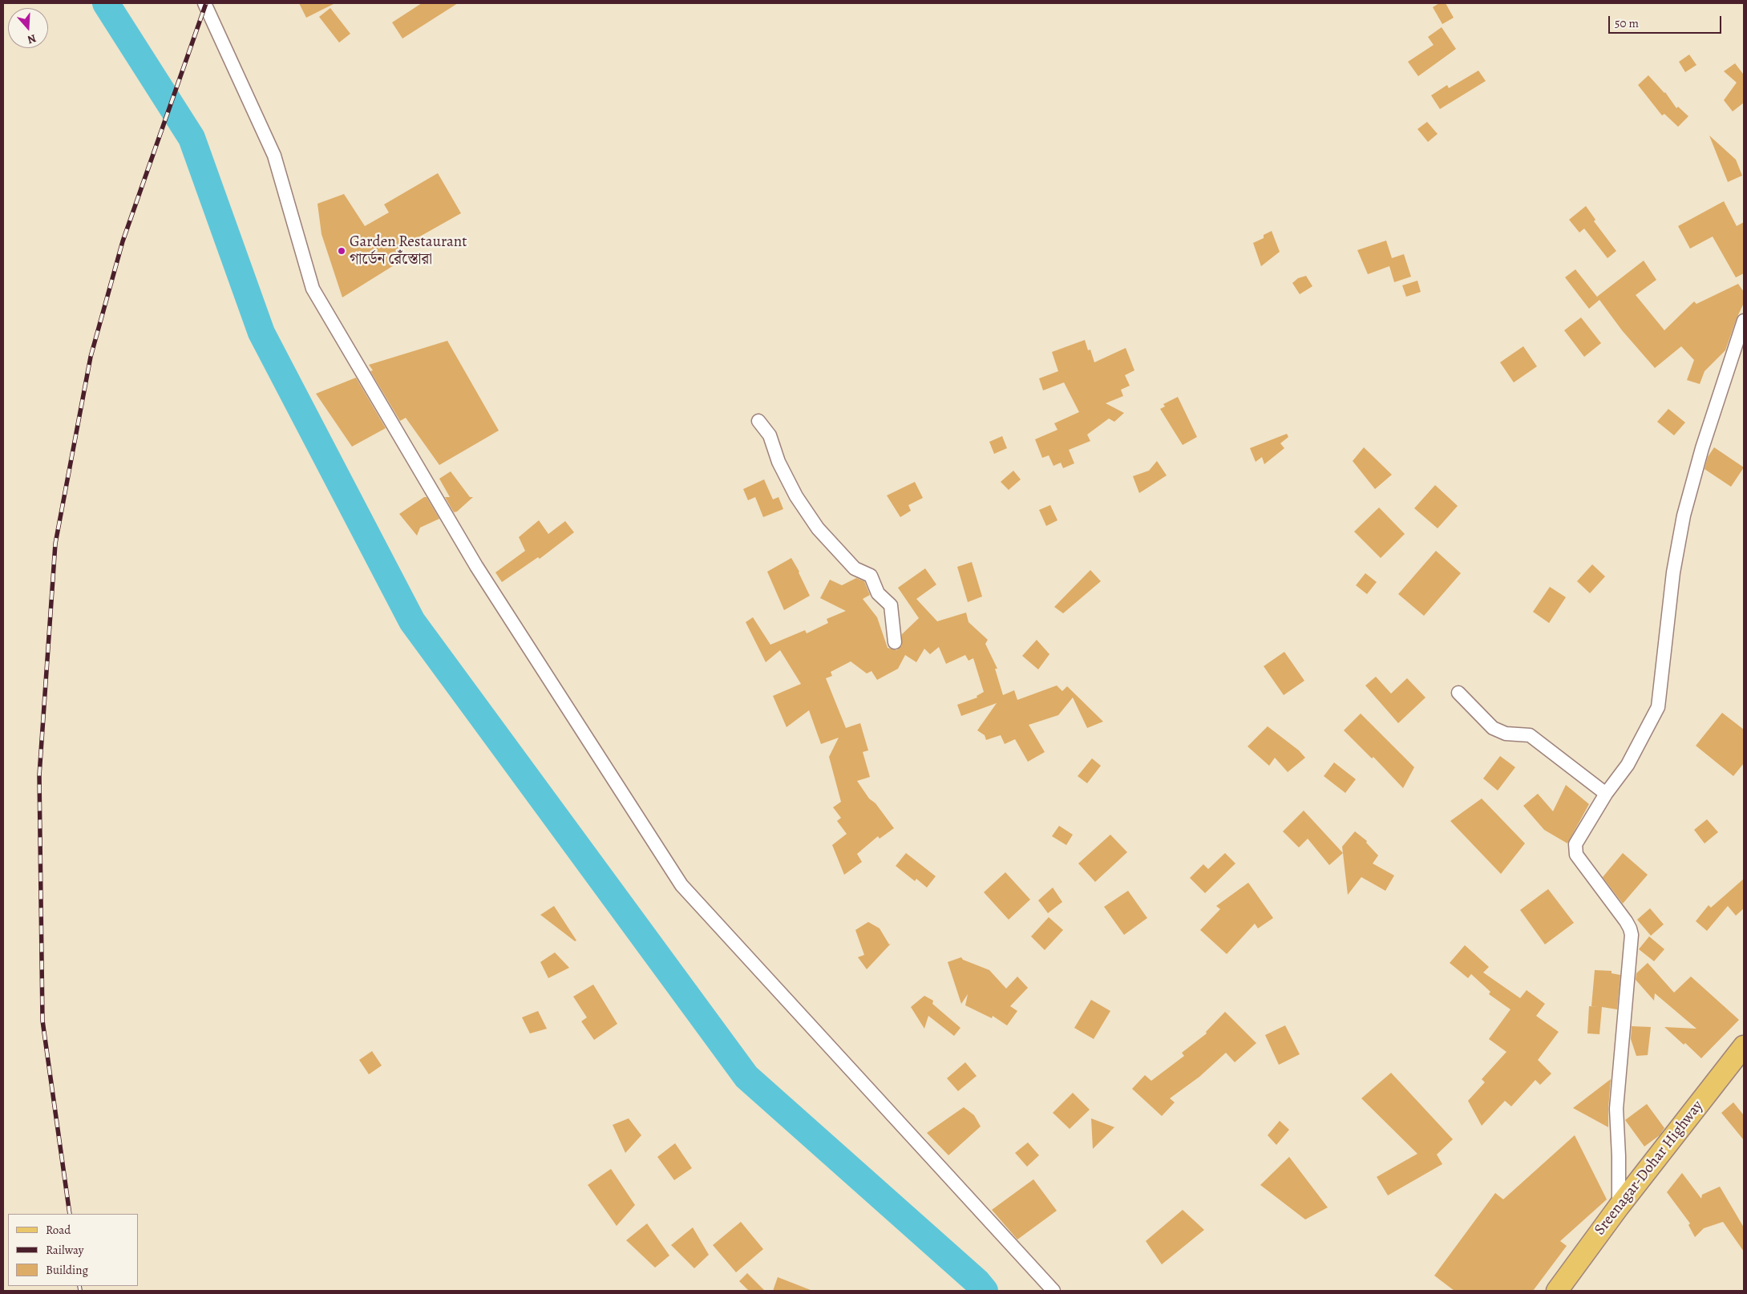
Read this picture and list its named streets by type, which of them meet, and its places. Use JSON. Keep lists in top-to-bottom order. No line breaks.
{"streets":{"main road":["Sreenagar-Dohar Highway"]},"places":["Garden Restaurant গার্ডেন রেঁস্তোরা"],"legend":["Road","Railway","Building"],"scale_bar":"50 m","north":"bottom"}
